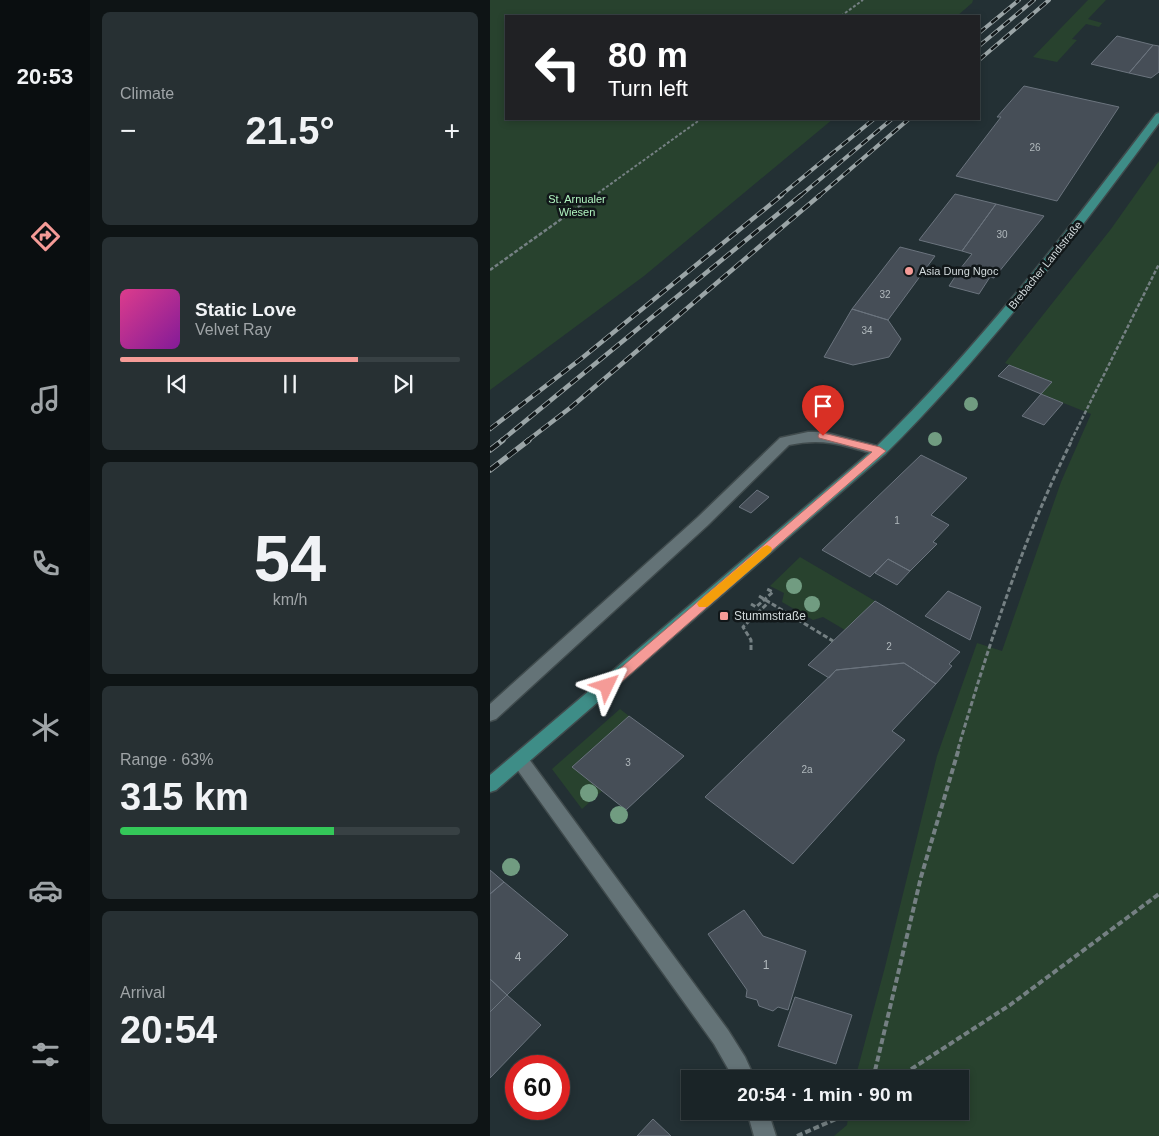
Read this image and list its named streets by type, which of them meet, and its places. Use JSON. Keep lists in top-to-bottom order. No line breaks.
{"streets":{"main road":["Brebacher Landstraße"]},"parks":["St. Arnualer Wiesen"],"places":{"other":["Asia Dung Ngoc"],"transit":["Stummstraße"]},"house_numbers":["26","30","32","34","1","2","3","2a","4","1"],"page":{"tabs":"20:53","tile":["Climate",["54","km/h"],["Range · 63%","315 km"],["Arrival","20:54"]],"turn":["80 m","Turn left"],"heat":["−","21.5°","+"],"song":["Static Love","Velvet Ray"],"limit":"60","trip":"20:54 · 1 min · 90 m"}}
